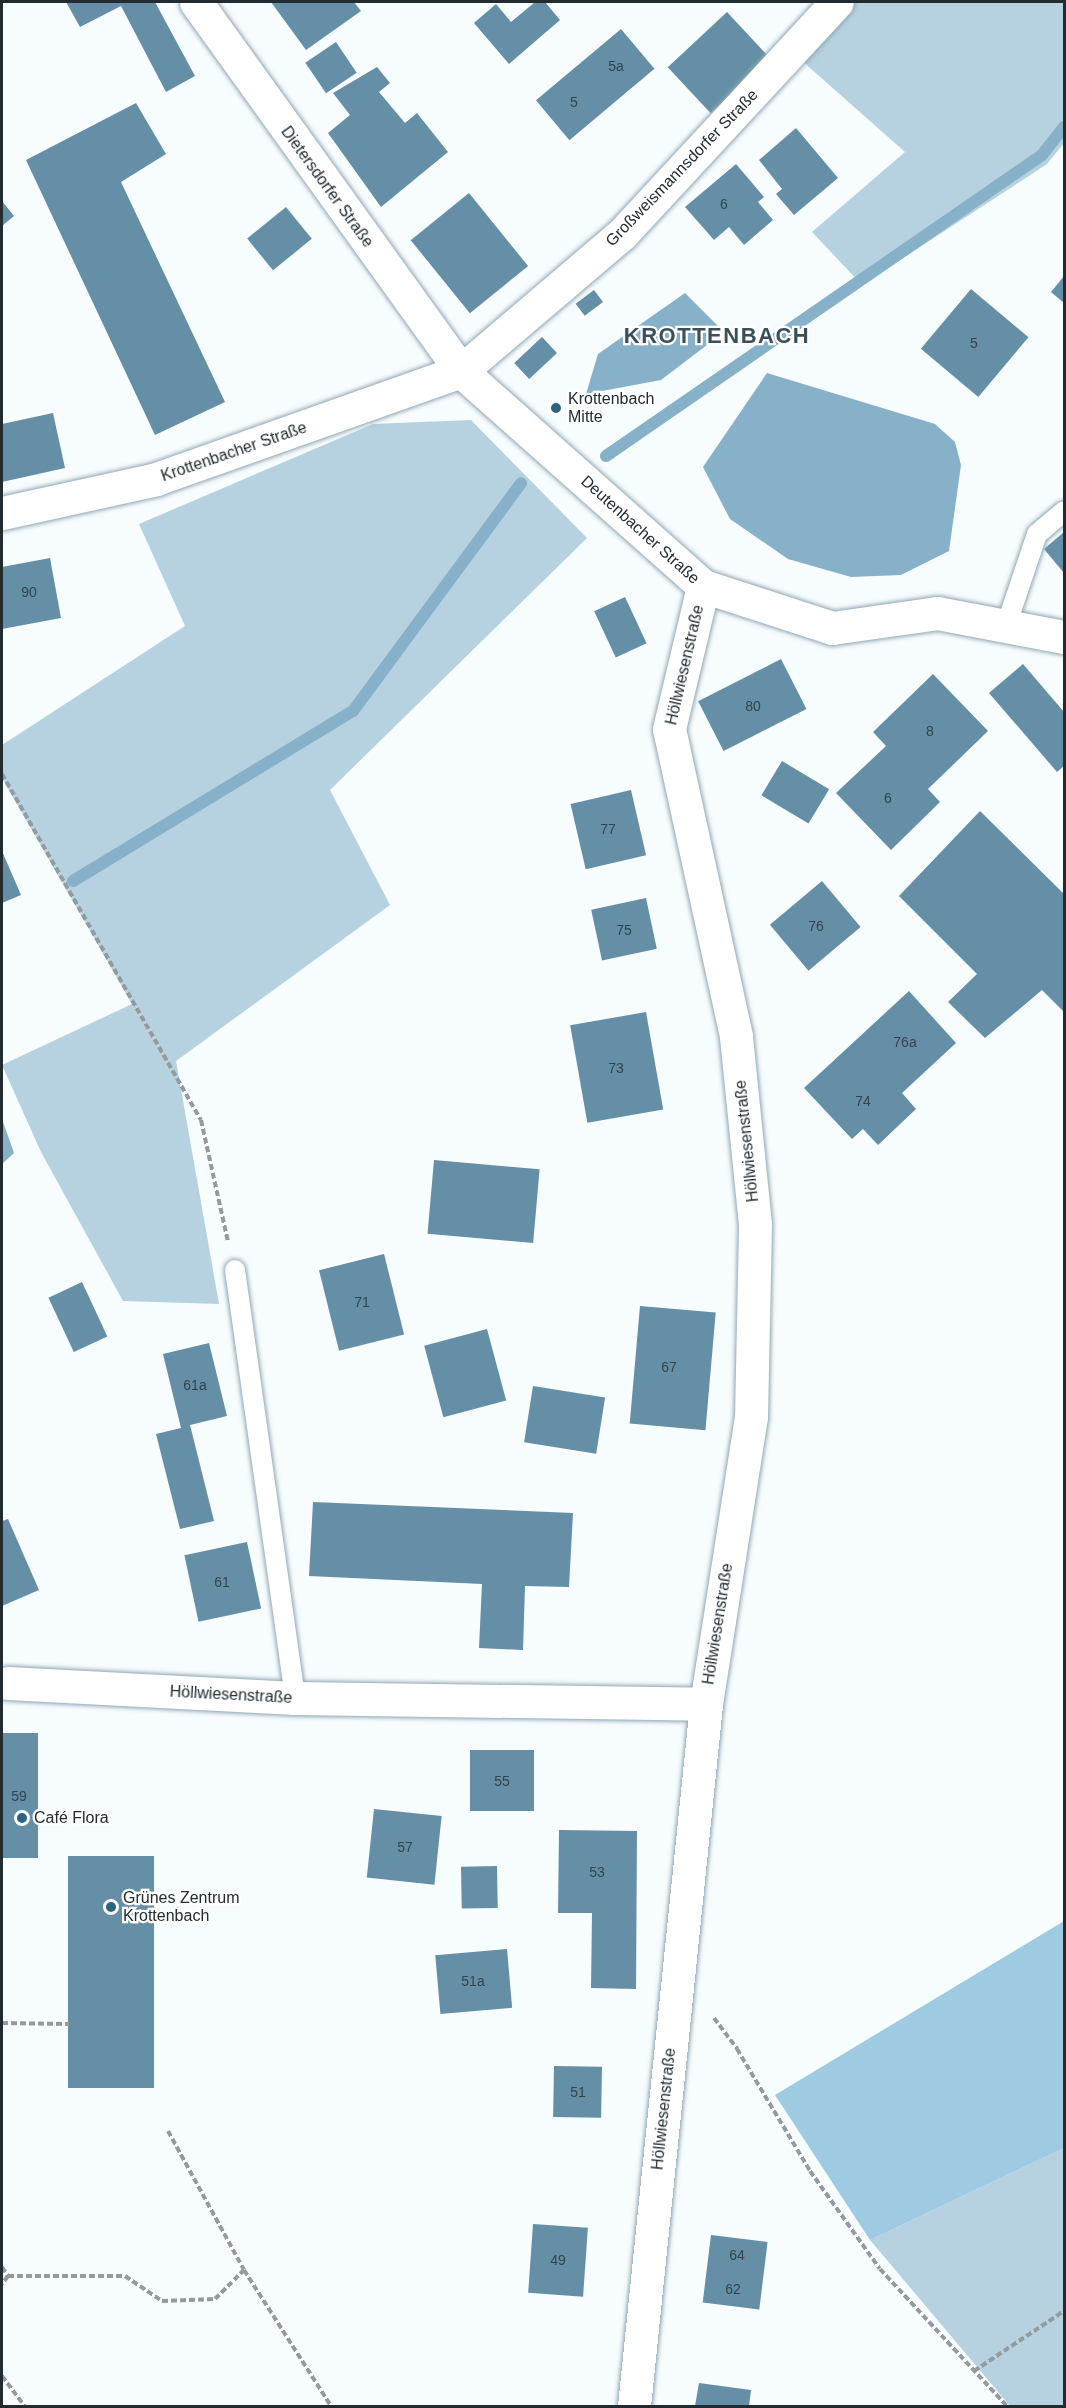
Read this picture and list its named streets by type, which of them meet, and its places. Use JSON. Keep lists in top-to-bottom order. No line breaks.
{"streets":{"street":["Großweismannsdorfer Straße","Dietersdorfer Straße","Krottenbacher Straße","Deutenbacher Straße","Höllwiesenstraße"]},"crossings":[["Großweismannsdorfer Straße","Dietersdorfer Straße"],["Großweismannsdorfer Straße","Krottenbacher Straße"],["Großweismannsdorfer Straße","Deutenbacher Straße"],["Dietersdorfer Straße","Krottenbacher Straße"],["Dietersdorfer Straße","Deutenbacher Straße"],["Krottenbacher Straße","Deutenbacher Straße"],["Deutenbacher Straße","Höllwiesenstraße"]],"districts":["KROTTENBACH"],"places":["Krottenbach Mitte","Café Flora","Grünes Zentrum Krottenbach"],"house_numbers":["5a","5","6","5","90","80","8","6","77","76","75","76a","73","74","71","67","61a","61","55","59","57","53","51a","51","64","49","62"]}
